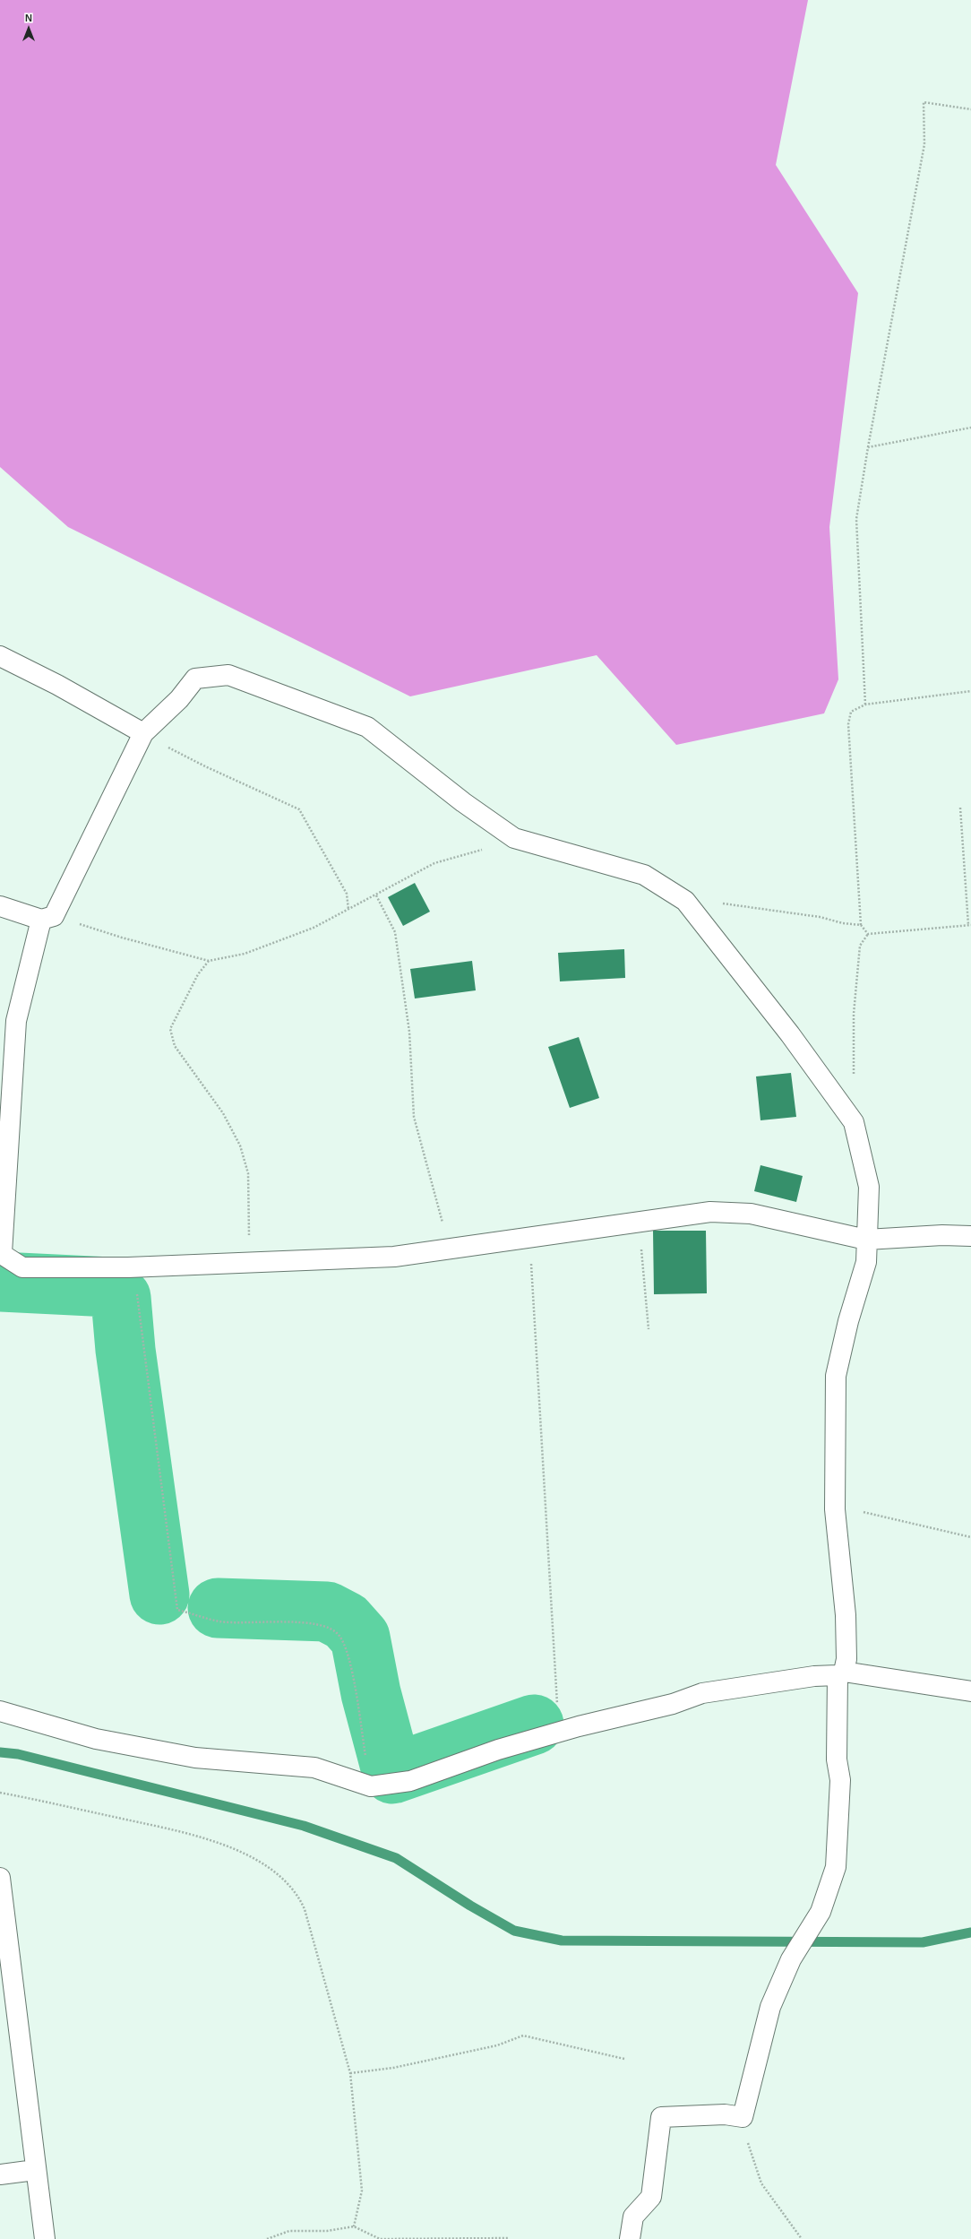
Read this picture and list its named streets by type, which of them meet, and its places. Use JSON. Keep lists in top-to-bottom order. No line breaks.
{"north":"top"}
